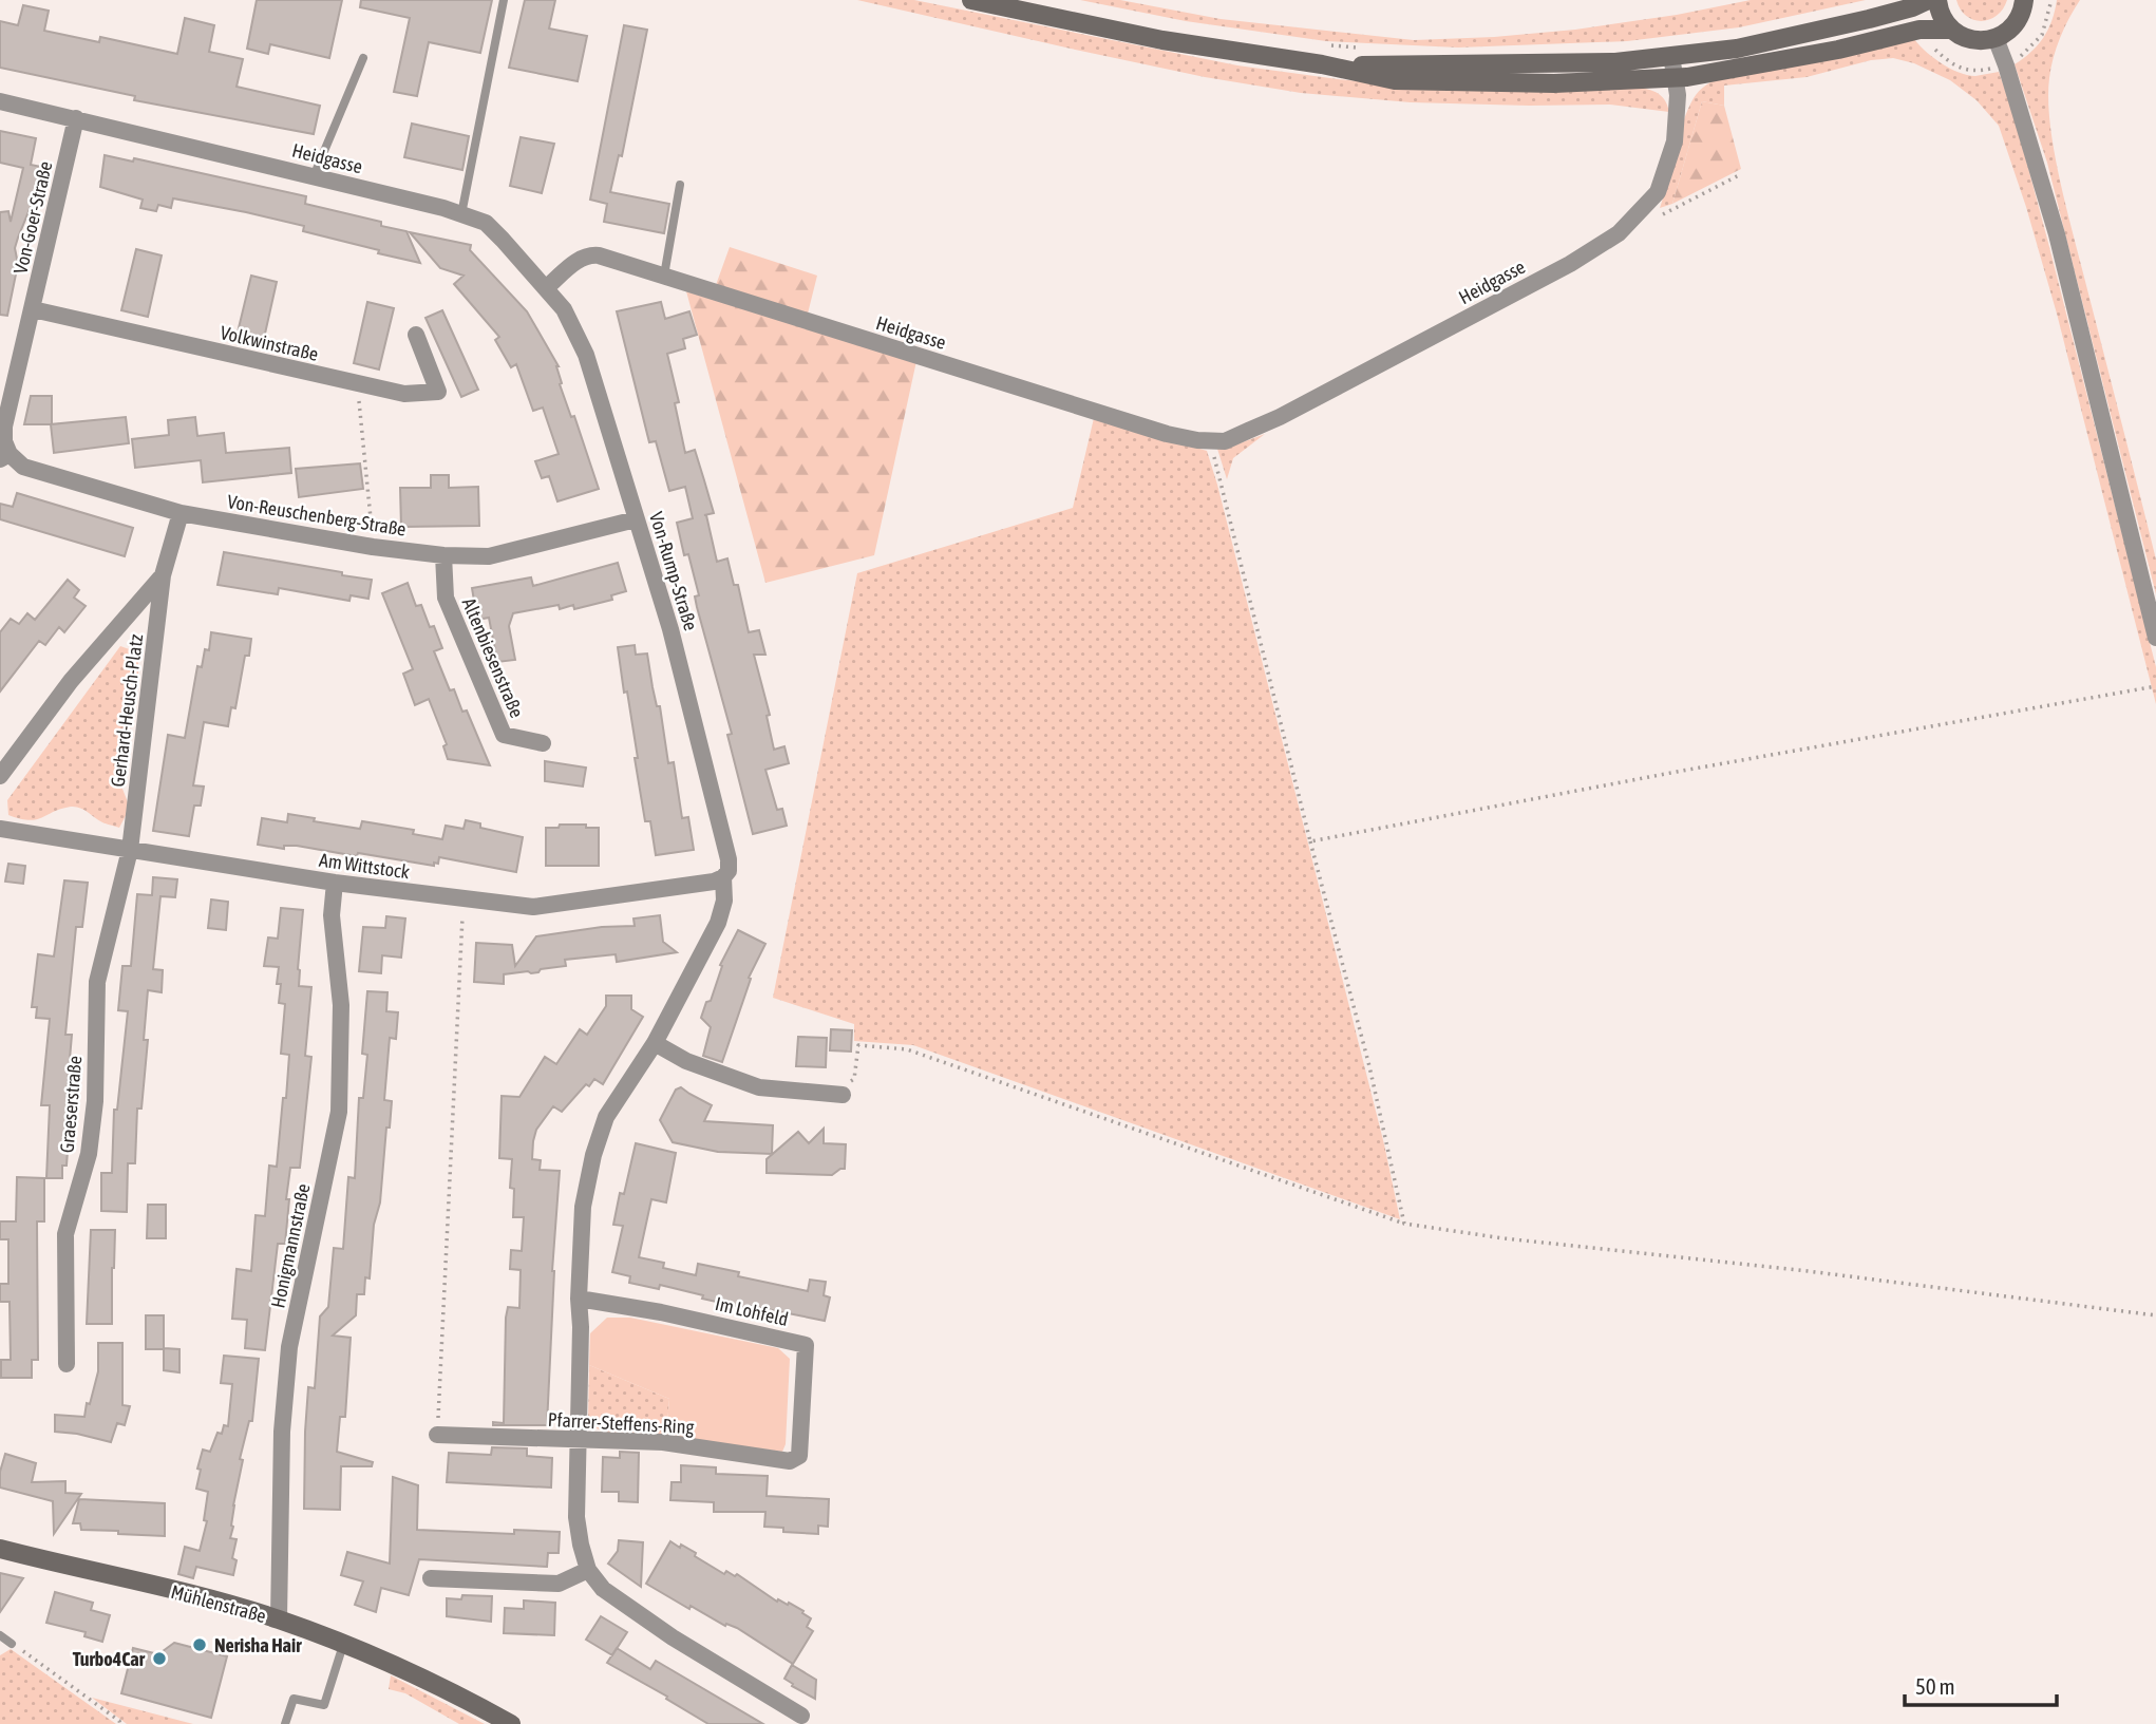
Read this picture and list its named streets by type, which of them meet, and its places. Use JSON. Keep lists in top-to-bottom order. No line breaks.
{"streets":{"street":["Heidgasse","Von-Goer-Straße","Volkwinstraße","Von-Reuschenberg-Straße","Von-Rump-Straße","Altenbiesenstraße","Gerhard-Heusch-Platz","Am Wittstock","Graeserstraße","Honigmannstraße","Im Lohfeld","Pfarrer-Steffens-Ring","Mühlenstraße"]},"crossings":[["Heidgasse","Von-Goer-Straße"],["Heidgasse","Von-Rump-Straße"],["Von-Goer-Straße","Volkwinstraße"],["Von-Goer-Straße","Von-Reuschenberg-Straße"],["Von-Reuschenberg-Straße","Von-Rump-Straße"],["Von-Reuschenberg-Straße","Altenbiesenstraße"],["Von-Reuschenberg-Straße","Gerhard-Heusch-Platz"],["Von-Rump-Straße","Am Wittstock"],["Gerhard-Heusch-Platz","Am Wittstock"],["Gerhard-Heusch-Platz","Graeserstraße"],["Am Wittstock","Graeserstraße"],["Am Wittstock","Honigmannstraße"],["Honigmannstraße","Mühlenstraße"],["Im Lohfeld","Pfarrer-Steffens-Ring"]],"places":["Nerisha Hair","Turbo4Car"],"scale_bar":"50 m"}
